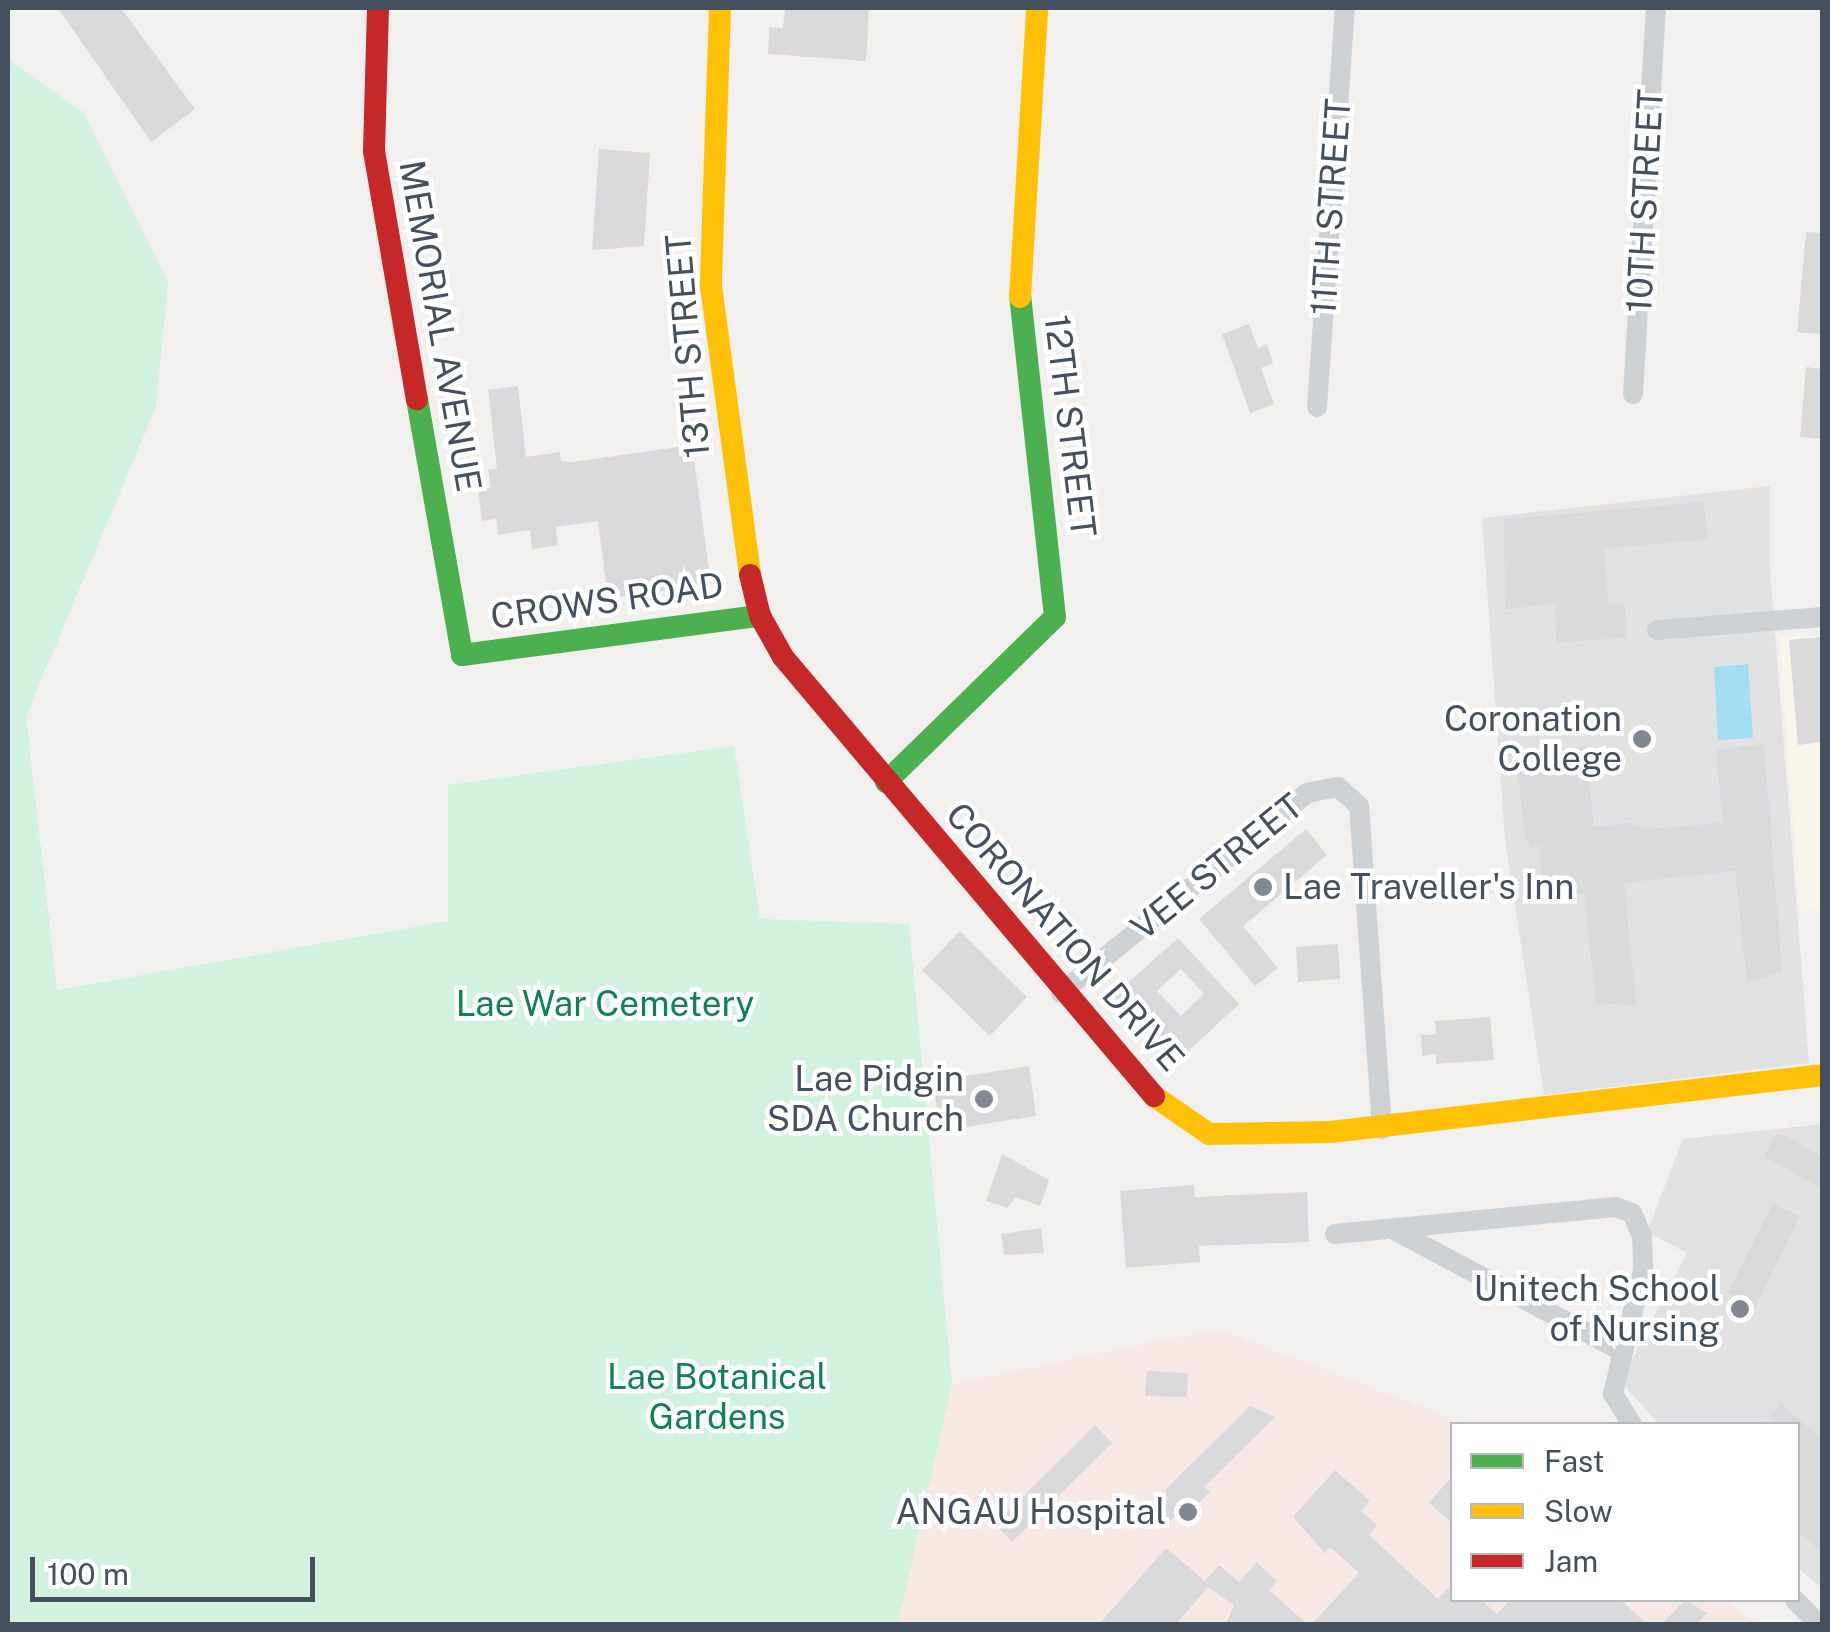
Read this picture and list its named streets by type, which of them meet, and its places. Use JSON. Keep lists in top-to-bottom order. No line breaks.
{"streets":{"street":["10TH STREET","11TH STREET","MEMORIAL AVENUE","13TH STREET","12TH STREET","CROWS ROAD","VEE STREET","CORONATION DRIVE"]},"crossings":[["MEMORIAL AVENUE","CROWS ROAD"],["13TH STREET","CROWS ROAD"],["13TH STREET","CORONATION DRIVE"],["12TH STREET","CORONATION DRIVE"],["CROWS ROAD","CORONATION DRIVE"],["VEE STREET","CORONATION DRIVE"]],"parks":["Lae War Cemetery","Lae Botanical Gardens"],"places":["Coronation College","Lae Traveller's Inn","Lae Pidgin SDA Church","Unitech School of Nursing","ANGAU Hospital"],"legend":["Fast","Slow","Jam"],"scale_bar":"100 m"}
